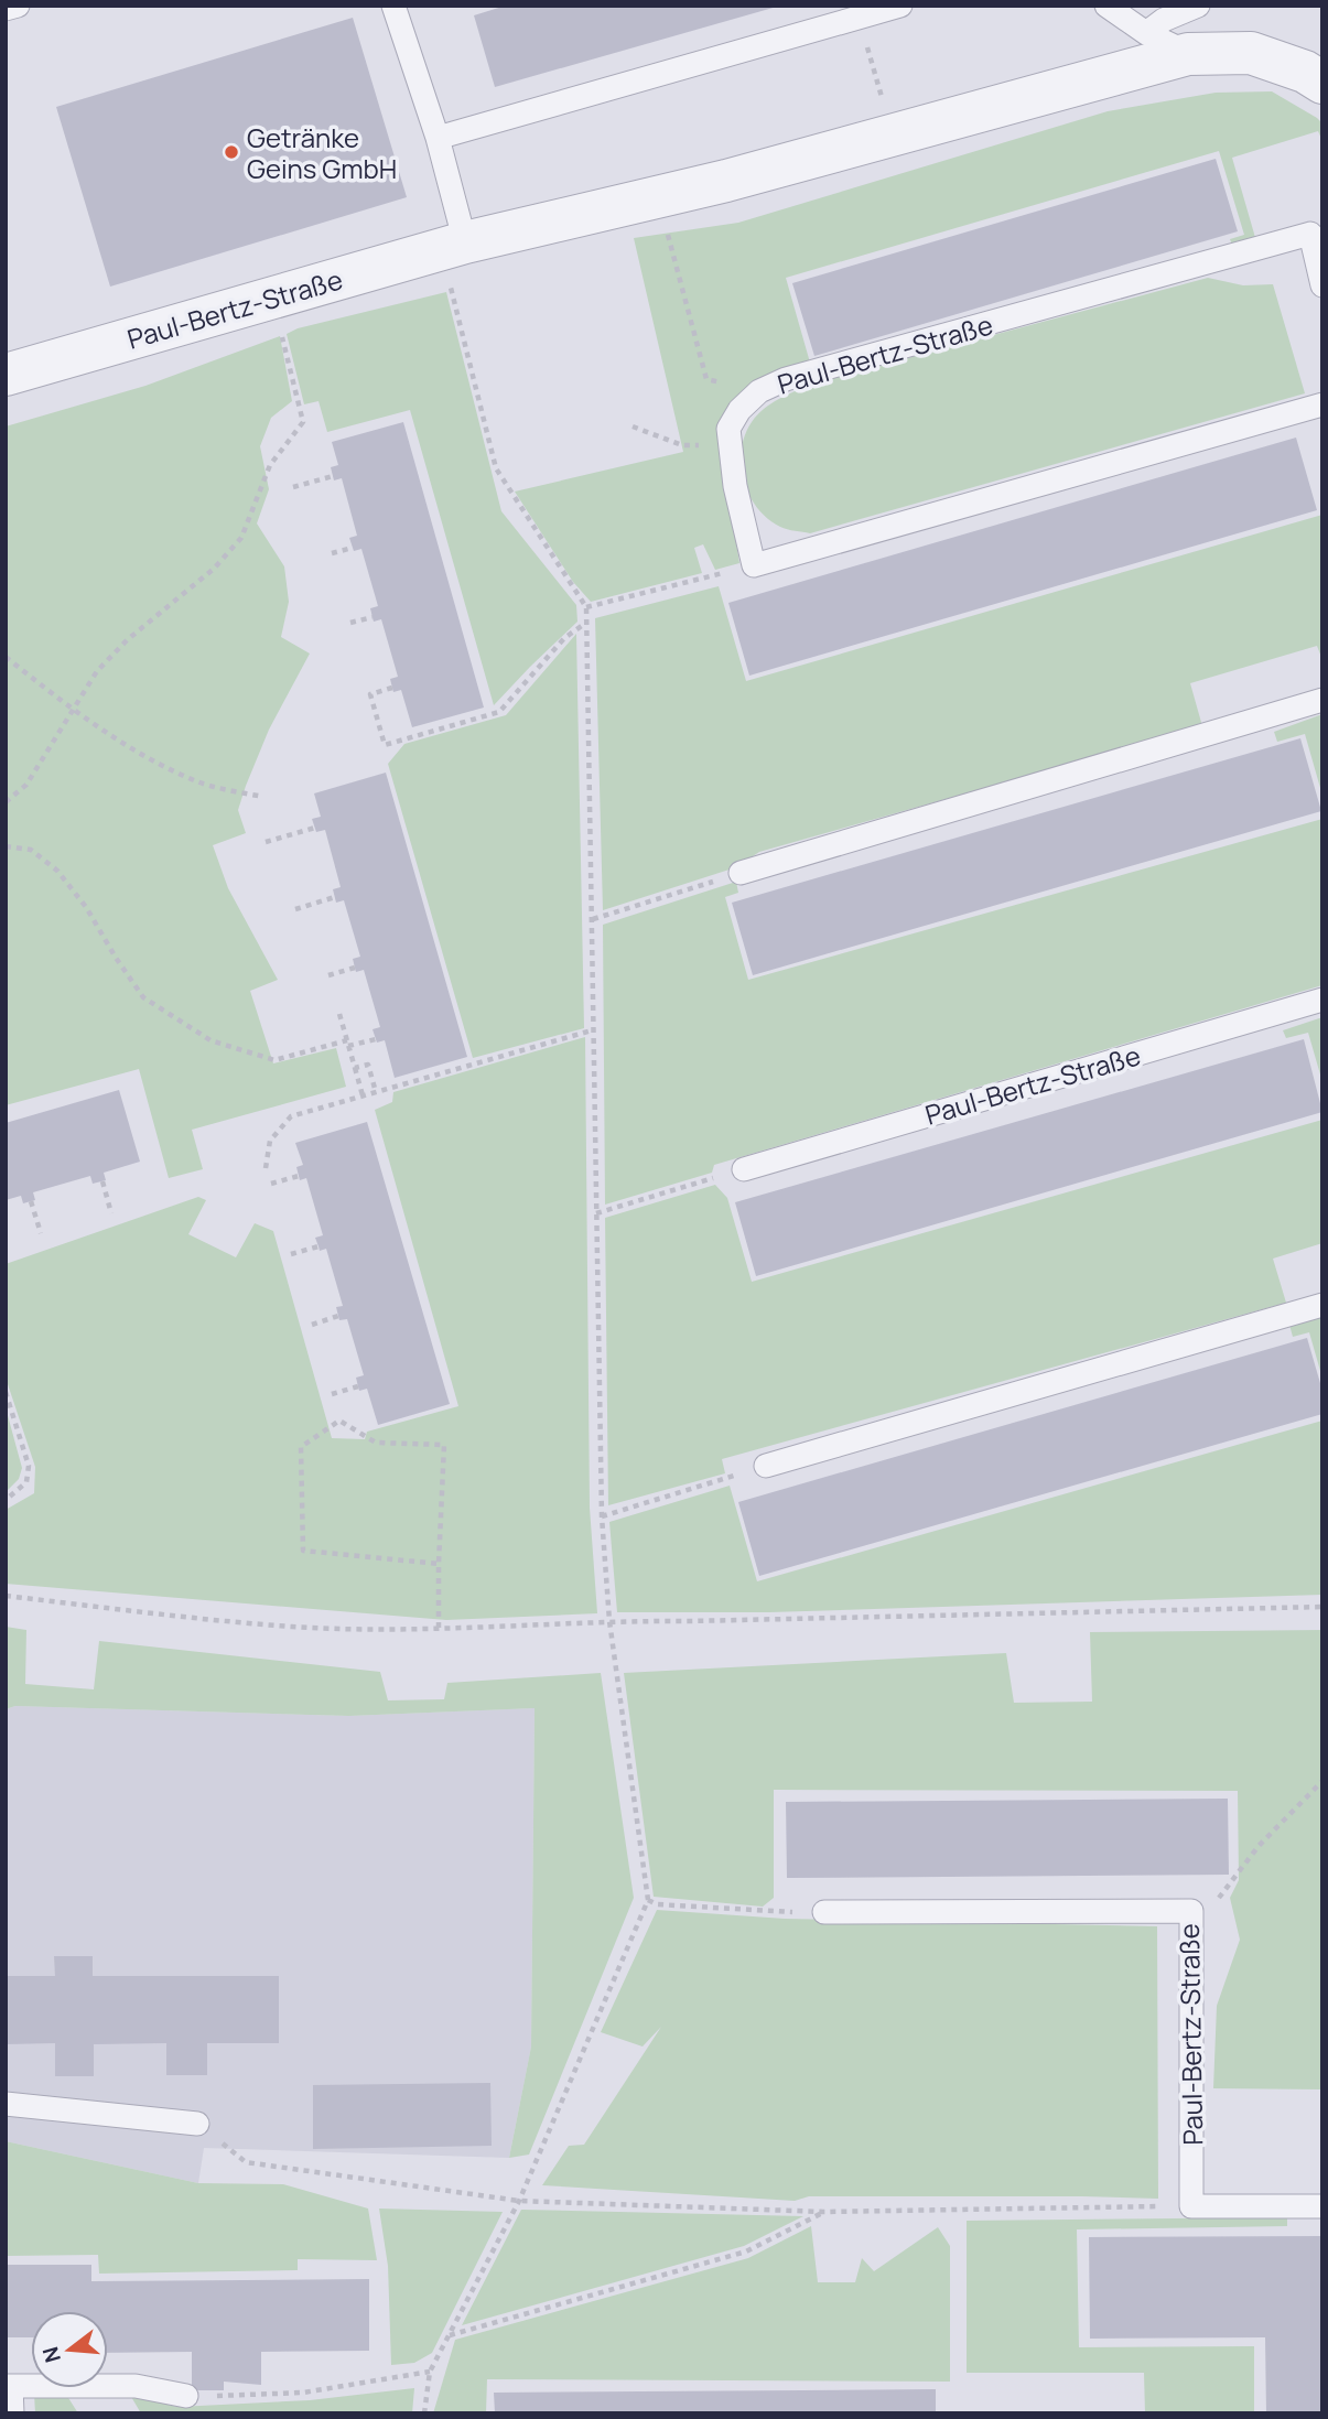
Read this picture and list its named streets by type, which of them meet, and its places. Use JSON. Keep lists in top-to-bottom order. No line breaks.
{"streets":{"street":["Paul-Bertz-Straße"]},"places":["Getränke Geins GmbH"],"north":"left"}
